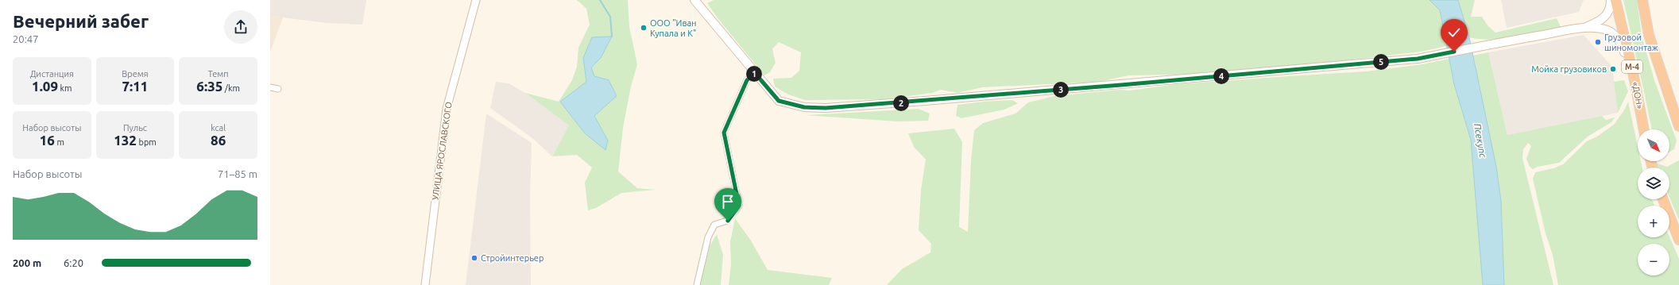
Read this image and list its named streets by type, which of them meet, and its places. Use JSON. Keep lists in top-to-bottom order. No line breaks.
{"streets":{"highway":["М-4","«ДОН»"],"street":["УЛИЦА ЯРОСЛАВСКОГО"]},"crossings":[["М-4","«ДОН»"]],"water":["Псекупс"],"places":["ООО \"Иван Купала и К\"","Грузовой шиномонтаж","Мойка грузовиков","Стройинтерьер"],"north":"bottom right","page":{"heading":["Вечерний забег","20:47"],"stats":[["Дистанция","1.09 km"],["Время","7:11"],["Темп","6:35 /km"],["Набор высоты","16 m"],["Пульс","132 bpm"],["kcal","86"]],"pins":["5","1","4","3","2"],"map_buttons":["+","−"],"chart":["Набор высоты","71–85 m"],"list":[{"name":"200 m","note":"6:20"}]}}
